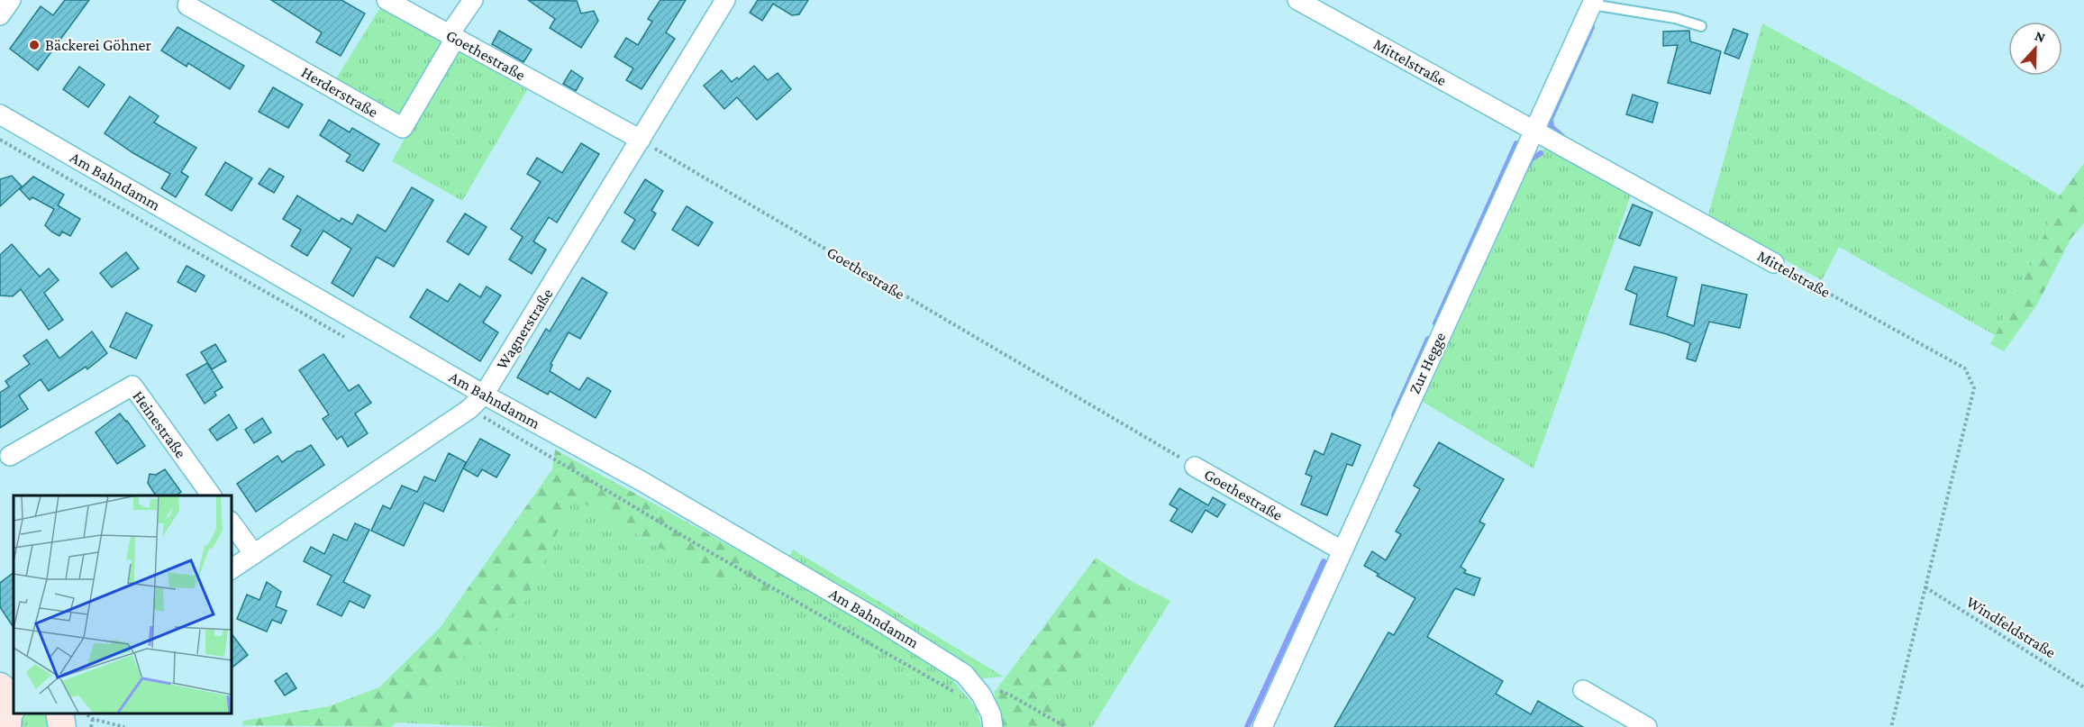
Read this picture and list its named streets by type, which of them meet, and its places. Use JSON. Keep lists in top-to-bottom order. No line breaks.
{"streets":{"street":["Goethestraße","Mittelstraße","Herderstraße","Am Bahndamm","Wagnerstraße","Zur Hegge","Heinestraße"],"path":["Windfeldstraße"]},"crossings":[["Goethestraße","Herderstraße"],["Goethestraße","Wagnerstraße"],["Goethestraße","Zur Hegge"],["Mittelstraße","Zur Hegge"],["Mittelstraße","Windfeldstraße"],["Am Bahndamm","Wagnerstraße"]],"places":["Bäckerei Göhner"],"north":"top"}
